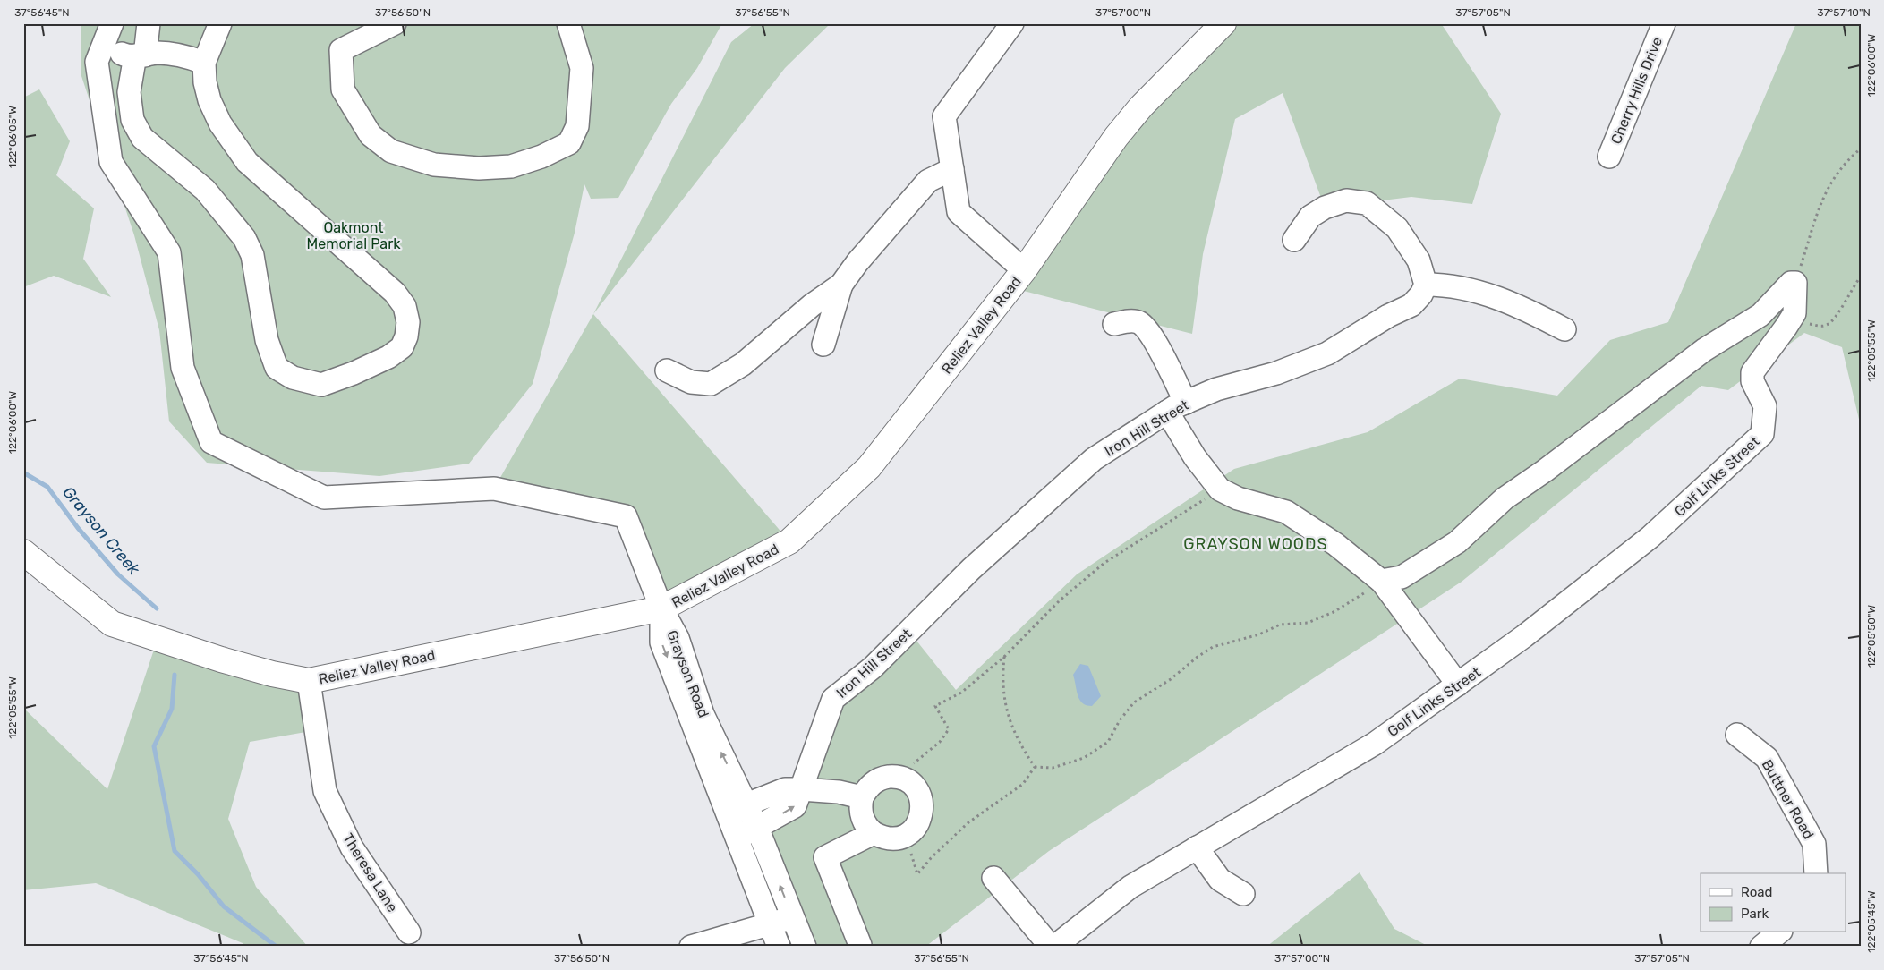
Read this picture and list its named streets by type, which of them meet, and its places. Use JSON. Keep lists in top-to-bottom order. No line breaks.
{"streets":{"main road":["Reliez Valley Road"],"street":["Cherry Hills Drive","Iron Hill Street","Golf Links Street","Grayson Road","Buttner Road","Theresa Lane"]},"crossings":[["Reliez Valley Road","Grayson Road"],["Reliez Valley Road","Theresa Lane"],["Iron Hill Street","Grayson Road"]],"districts":["GRAYSON WOODS"],"water":["Grayson Creek"],"parks":["Oakmont Memorial Park"],"legend":["Road","Park"],"coordinates":["37°56'45\"N","37°56'50\"N","37°56'55\"N","37°57'00\"N","37°57'05\"N","37°57'10\"N","122°06'00\"W","122°06'05\"W","122°05'55\"W","122°05'50\"W","122°05'45\"W"]}
